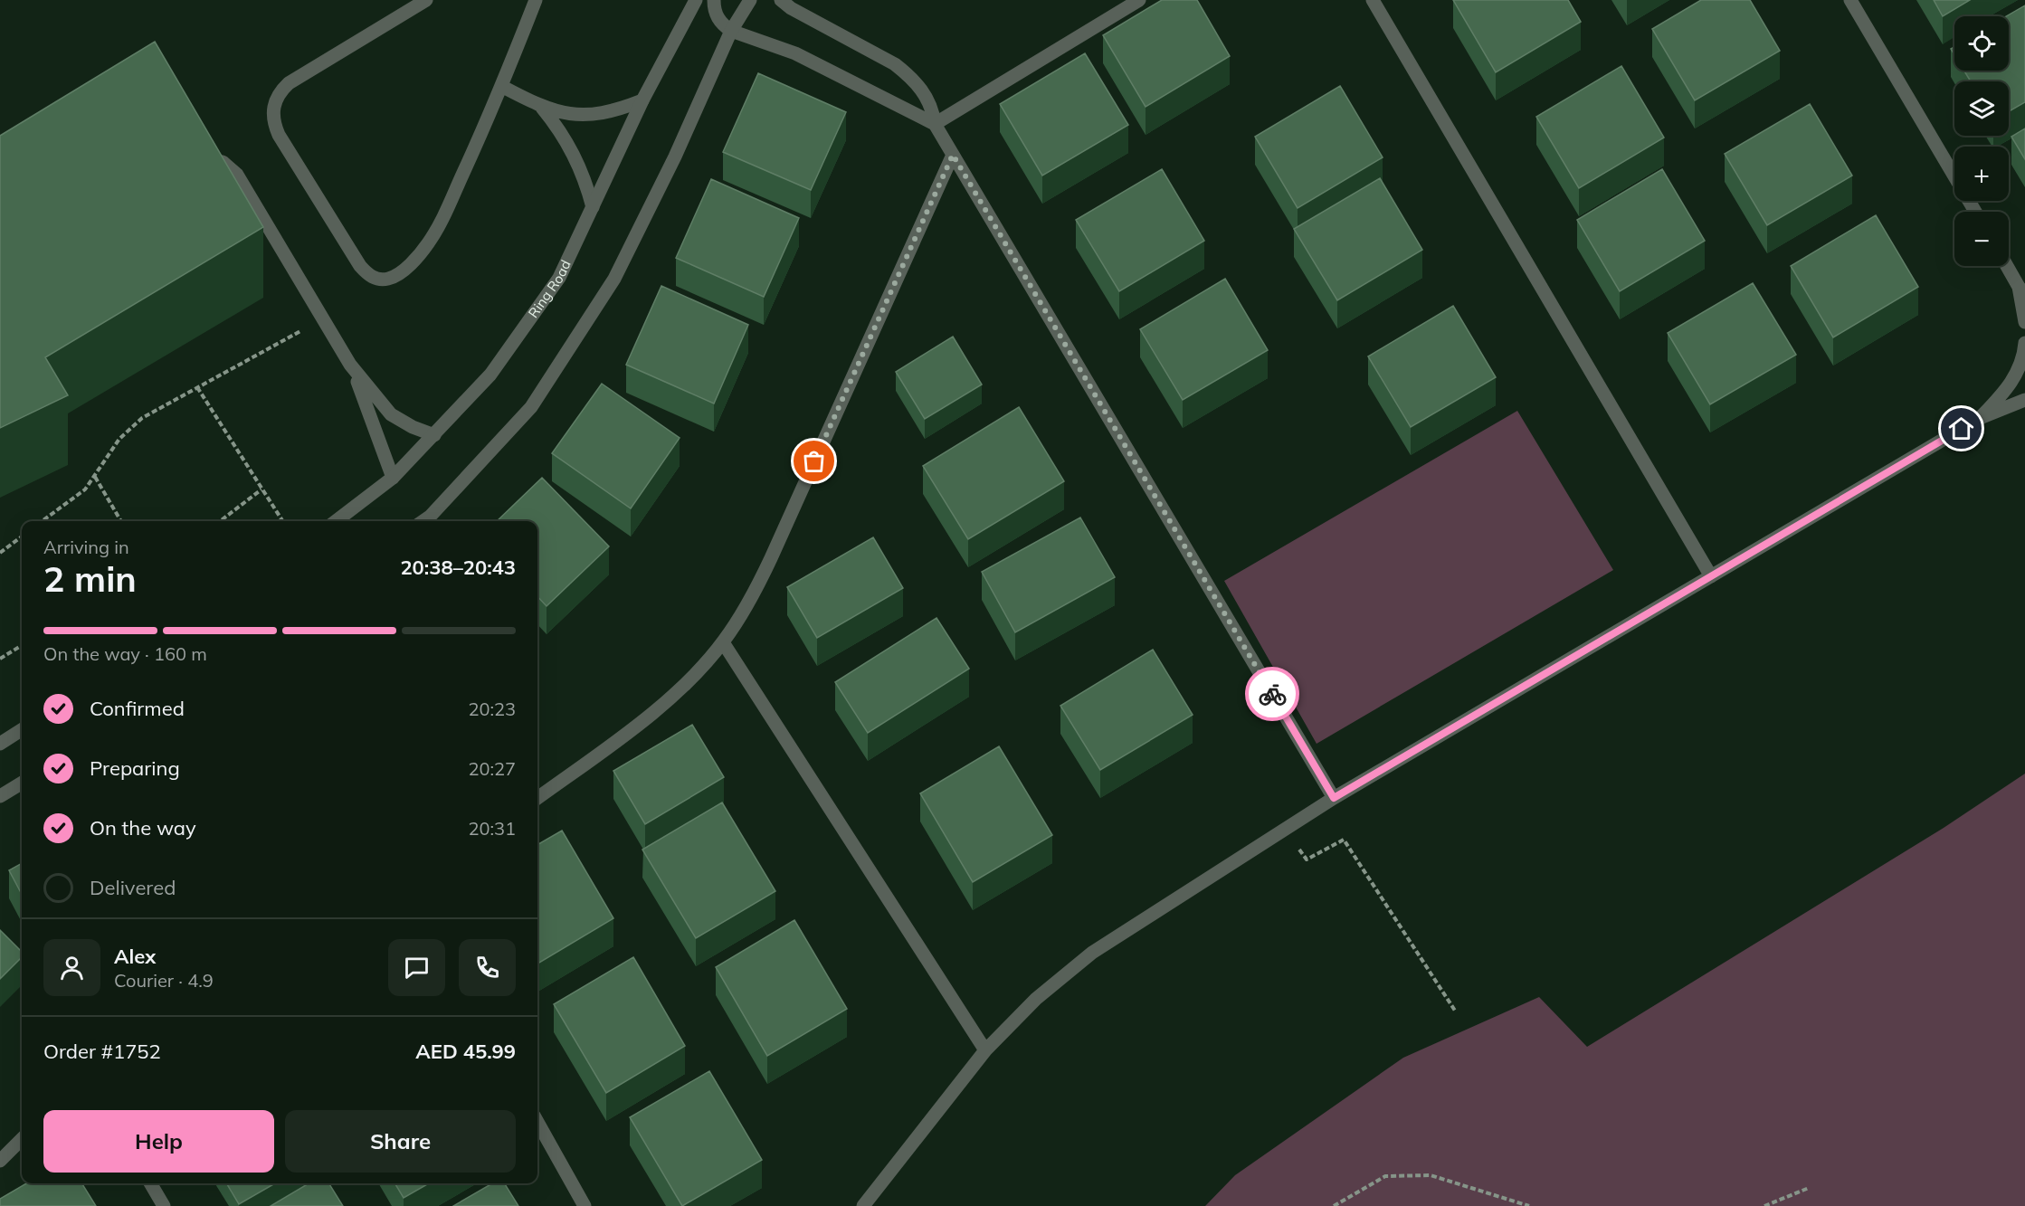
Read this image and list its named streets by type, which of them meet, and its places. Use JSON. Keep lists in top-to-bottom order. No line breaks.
{"streets":{"street":["Ring Road"]},"page":{"map_buttons":["+","−"],"heading":["2 min","Arriving in","20:38–20:43"],"panel":["Alex","Courier · 4.9","Order #1752","AED 45.99"],"bar":"On the way · 160 m","list":[["Confirmed","20:23"],["Preparing","20:27"],["On the way","20:31"],"Delivered"],"buttons":["Help","Share"]}}
